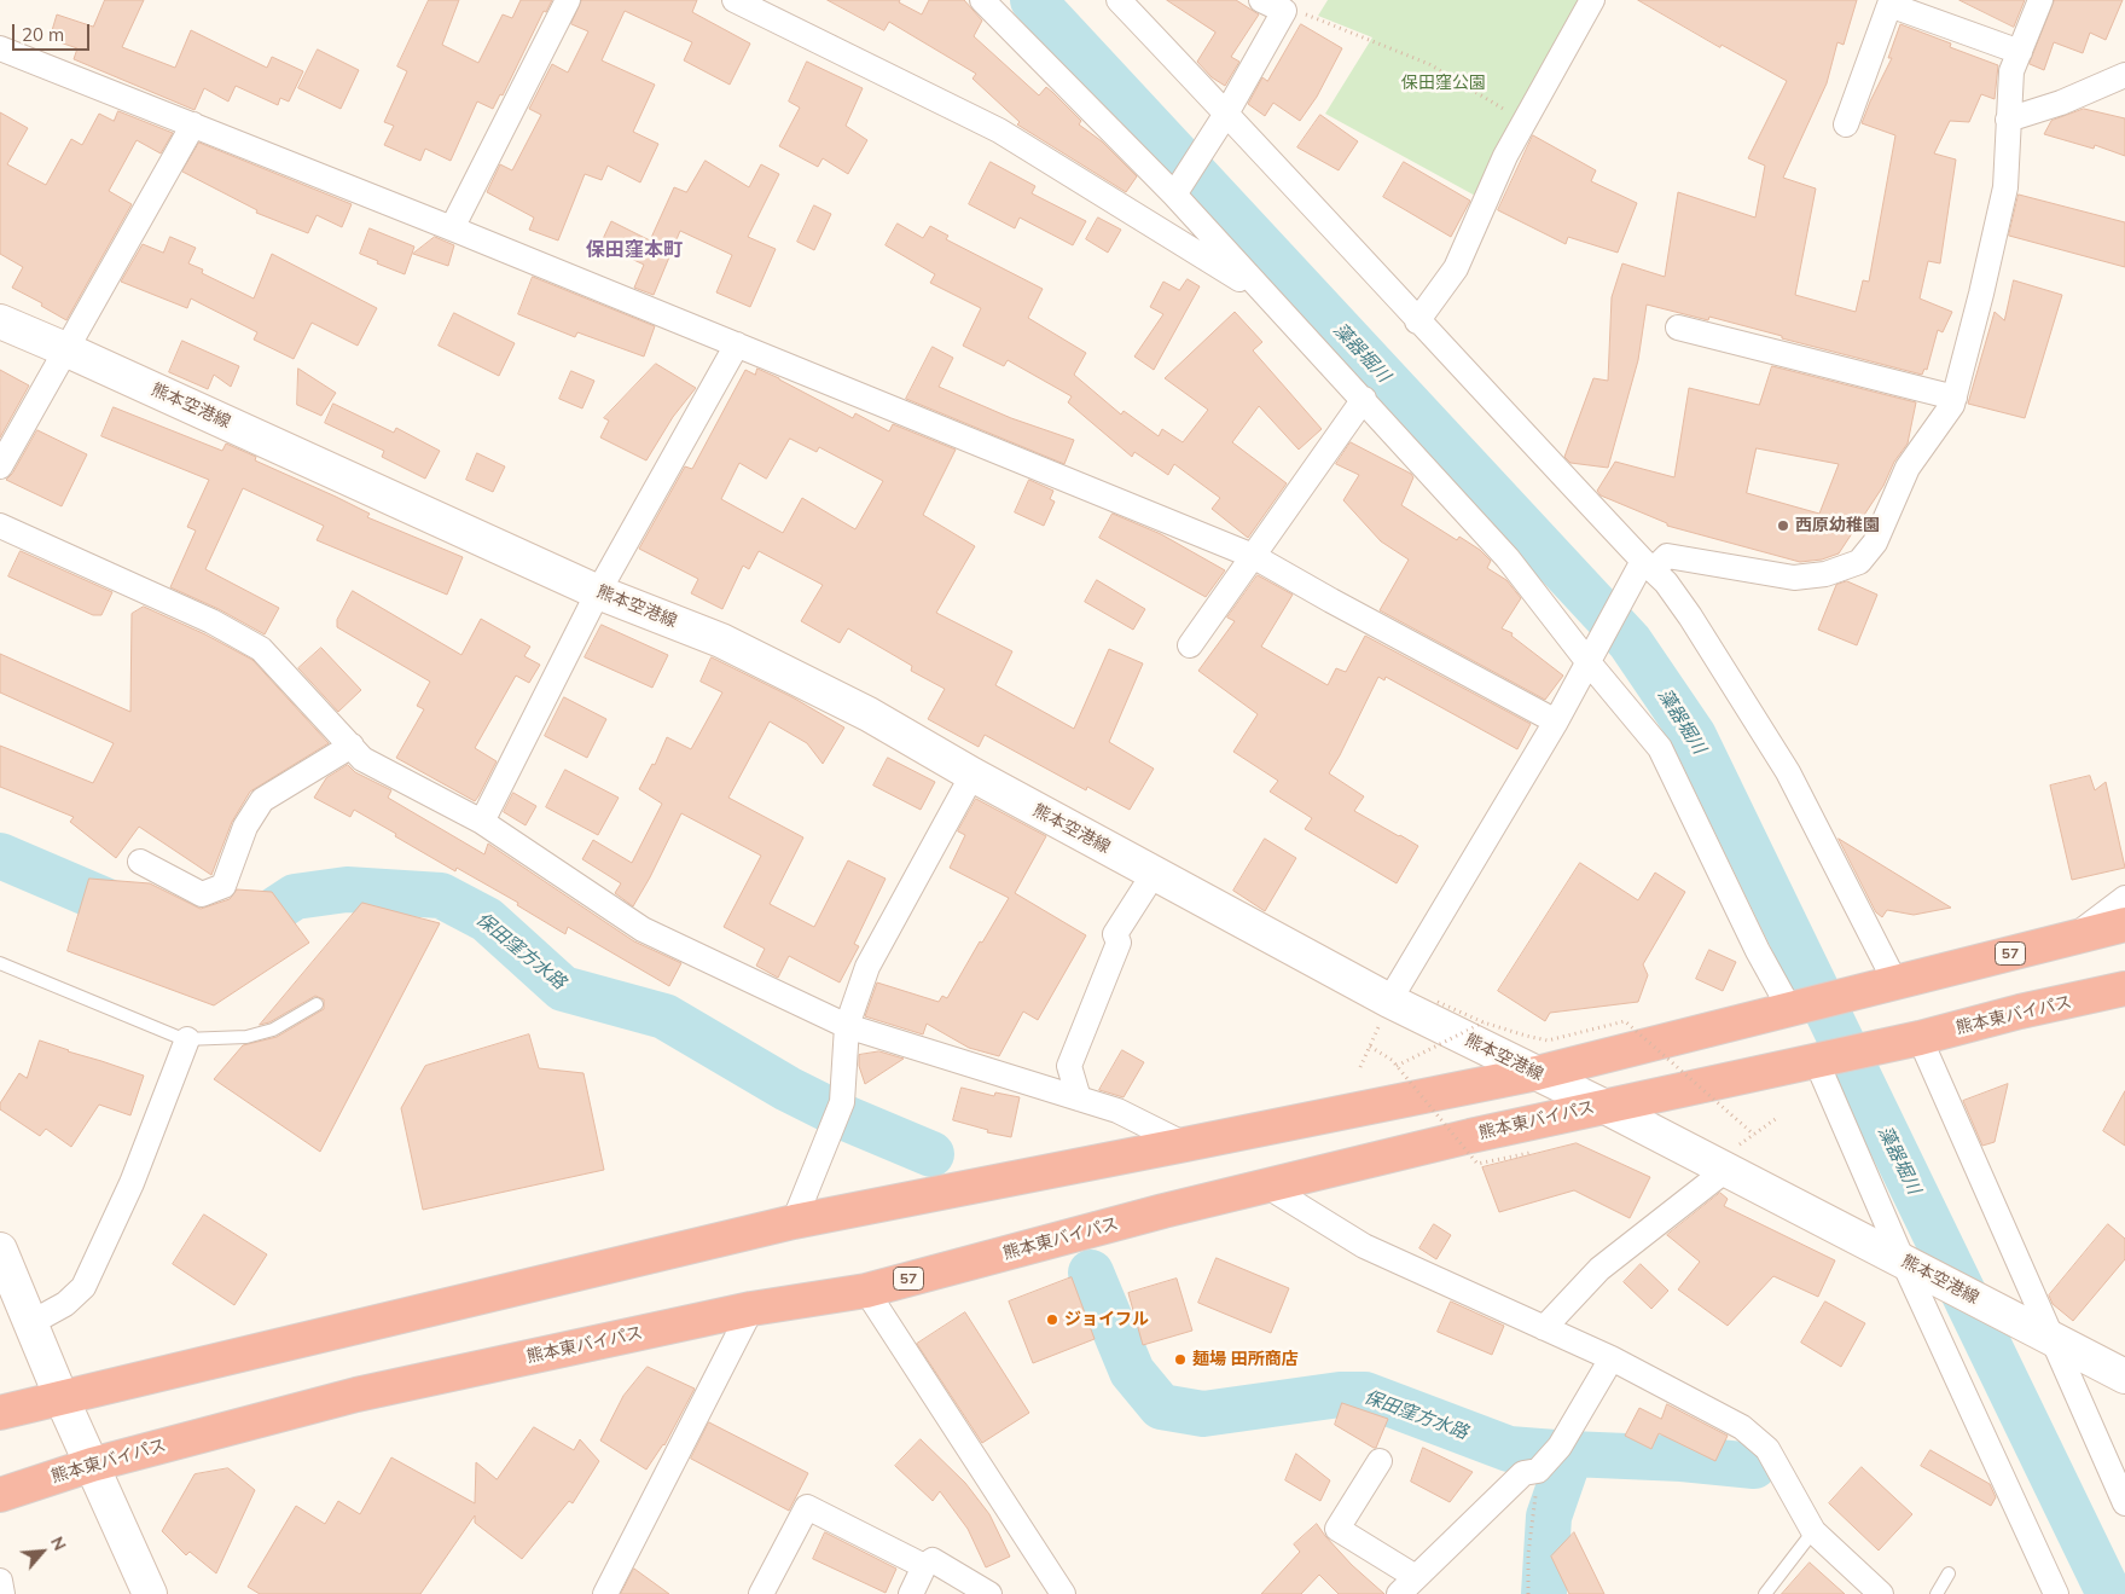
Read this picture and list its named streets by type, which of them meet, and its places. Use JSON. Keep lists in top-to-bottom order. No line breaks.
{"streets":{"highway":["57","熊本東バイパス"],"main road":["熊本空港線"]},"crossings":[["熊本空港線","57"],["熊本空港線","熊本東バイパス"]],"districts":["保田窪本町"],"water":["藻器堀川","保田窪方水路"],"parks":["保田窪公園"],"places":["西原幼稚園","ジョイフル","麺場 田所商店"],"scale_bar":"20 m","north":"top right"}
